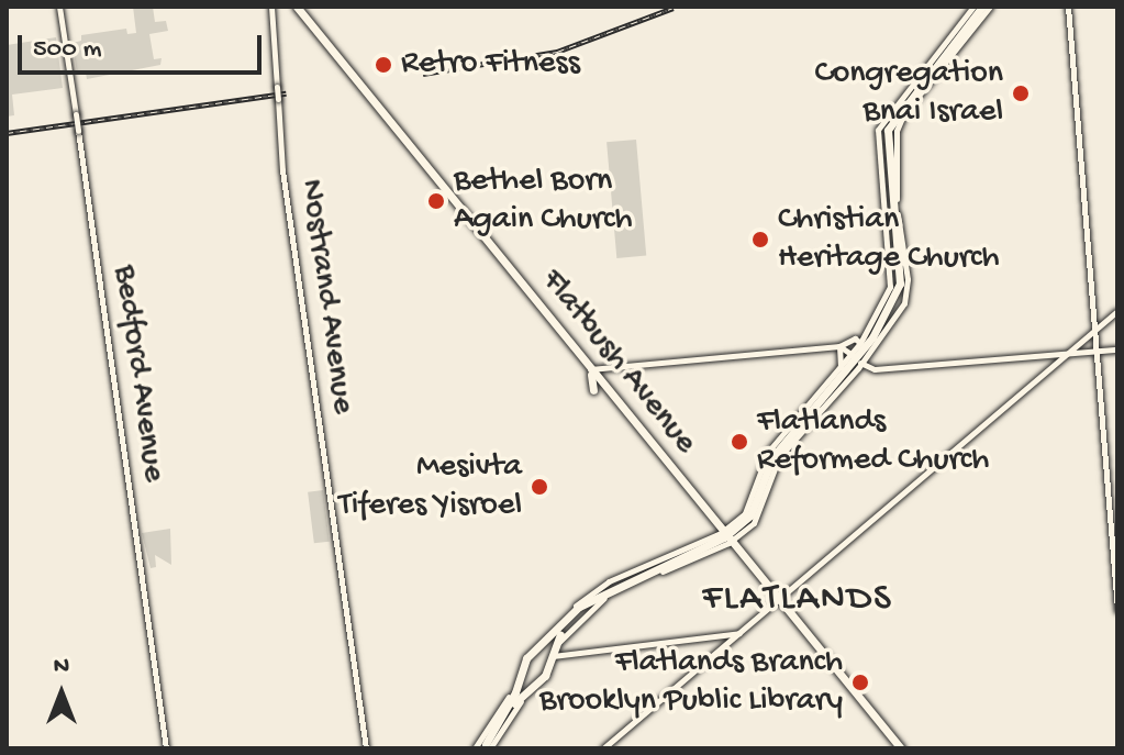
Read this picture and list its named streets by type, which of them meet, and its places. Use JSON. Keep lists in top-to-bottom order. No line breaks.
{"streets":{"main road":["Nostrand Avenue","Flatbush Avenue","Bedford Avenue"]},"districts":["FLATLANDS"],"places":["Retro Fitness","Congregation Bnai Israel","Bethel Born Again Church","Christian Heritage Church","Flatlands Reformed Church","Mesivta Tiferes Yisroel","Flatlands Branch Brooklyn Public Library"],"scale_bar":"500 m","north":"top"}
